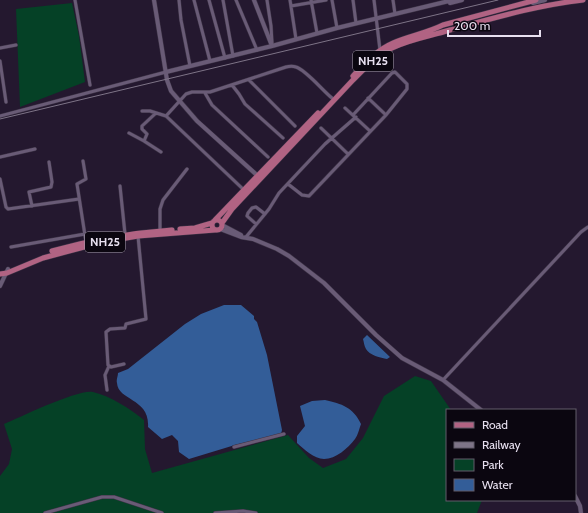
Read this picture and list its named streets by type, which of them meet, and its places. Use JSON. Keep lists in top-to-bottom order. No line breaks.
{"streets":{"main road":["NH25"]},"legend":["Road","Railway","Park","Water"],"scale_bar":"200 m"}
